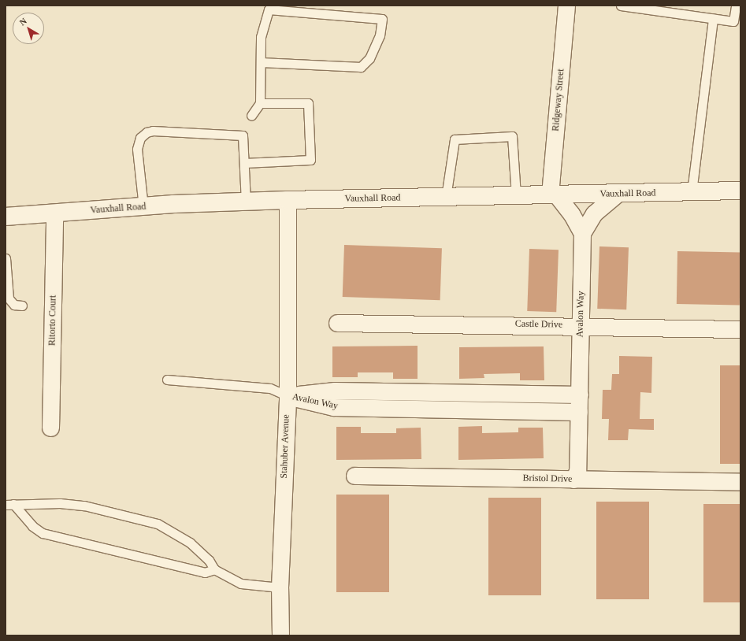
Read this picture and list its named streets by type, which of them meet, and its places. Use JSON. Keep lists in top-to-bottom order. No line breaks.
{"streets":{"street":["Ridgeway Street","Vauxhall Road","Avalon Way","Ritorto Court","Castle Drive","Stahuber Avenue","Bristol Drive"]},"crossings":[["Ridgeway Street","Vauxhall Road"],["Vauxhall Road","Avalon Way"],["Vauxhall Road","Ritorto Court"],["Vauxhall Road","Stahuber Avenue"],["Avalon Way","Castle Drive"],["Avalon Way","Stahuber Avenue"],["Avalon Way","Bristol Drive"]],"north":"top left"}
